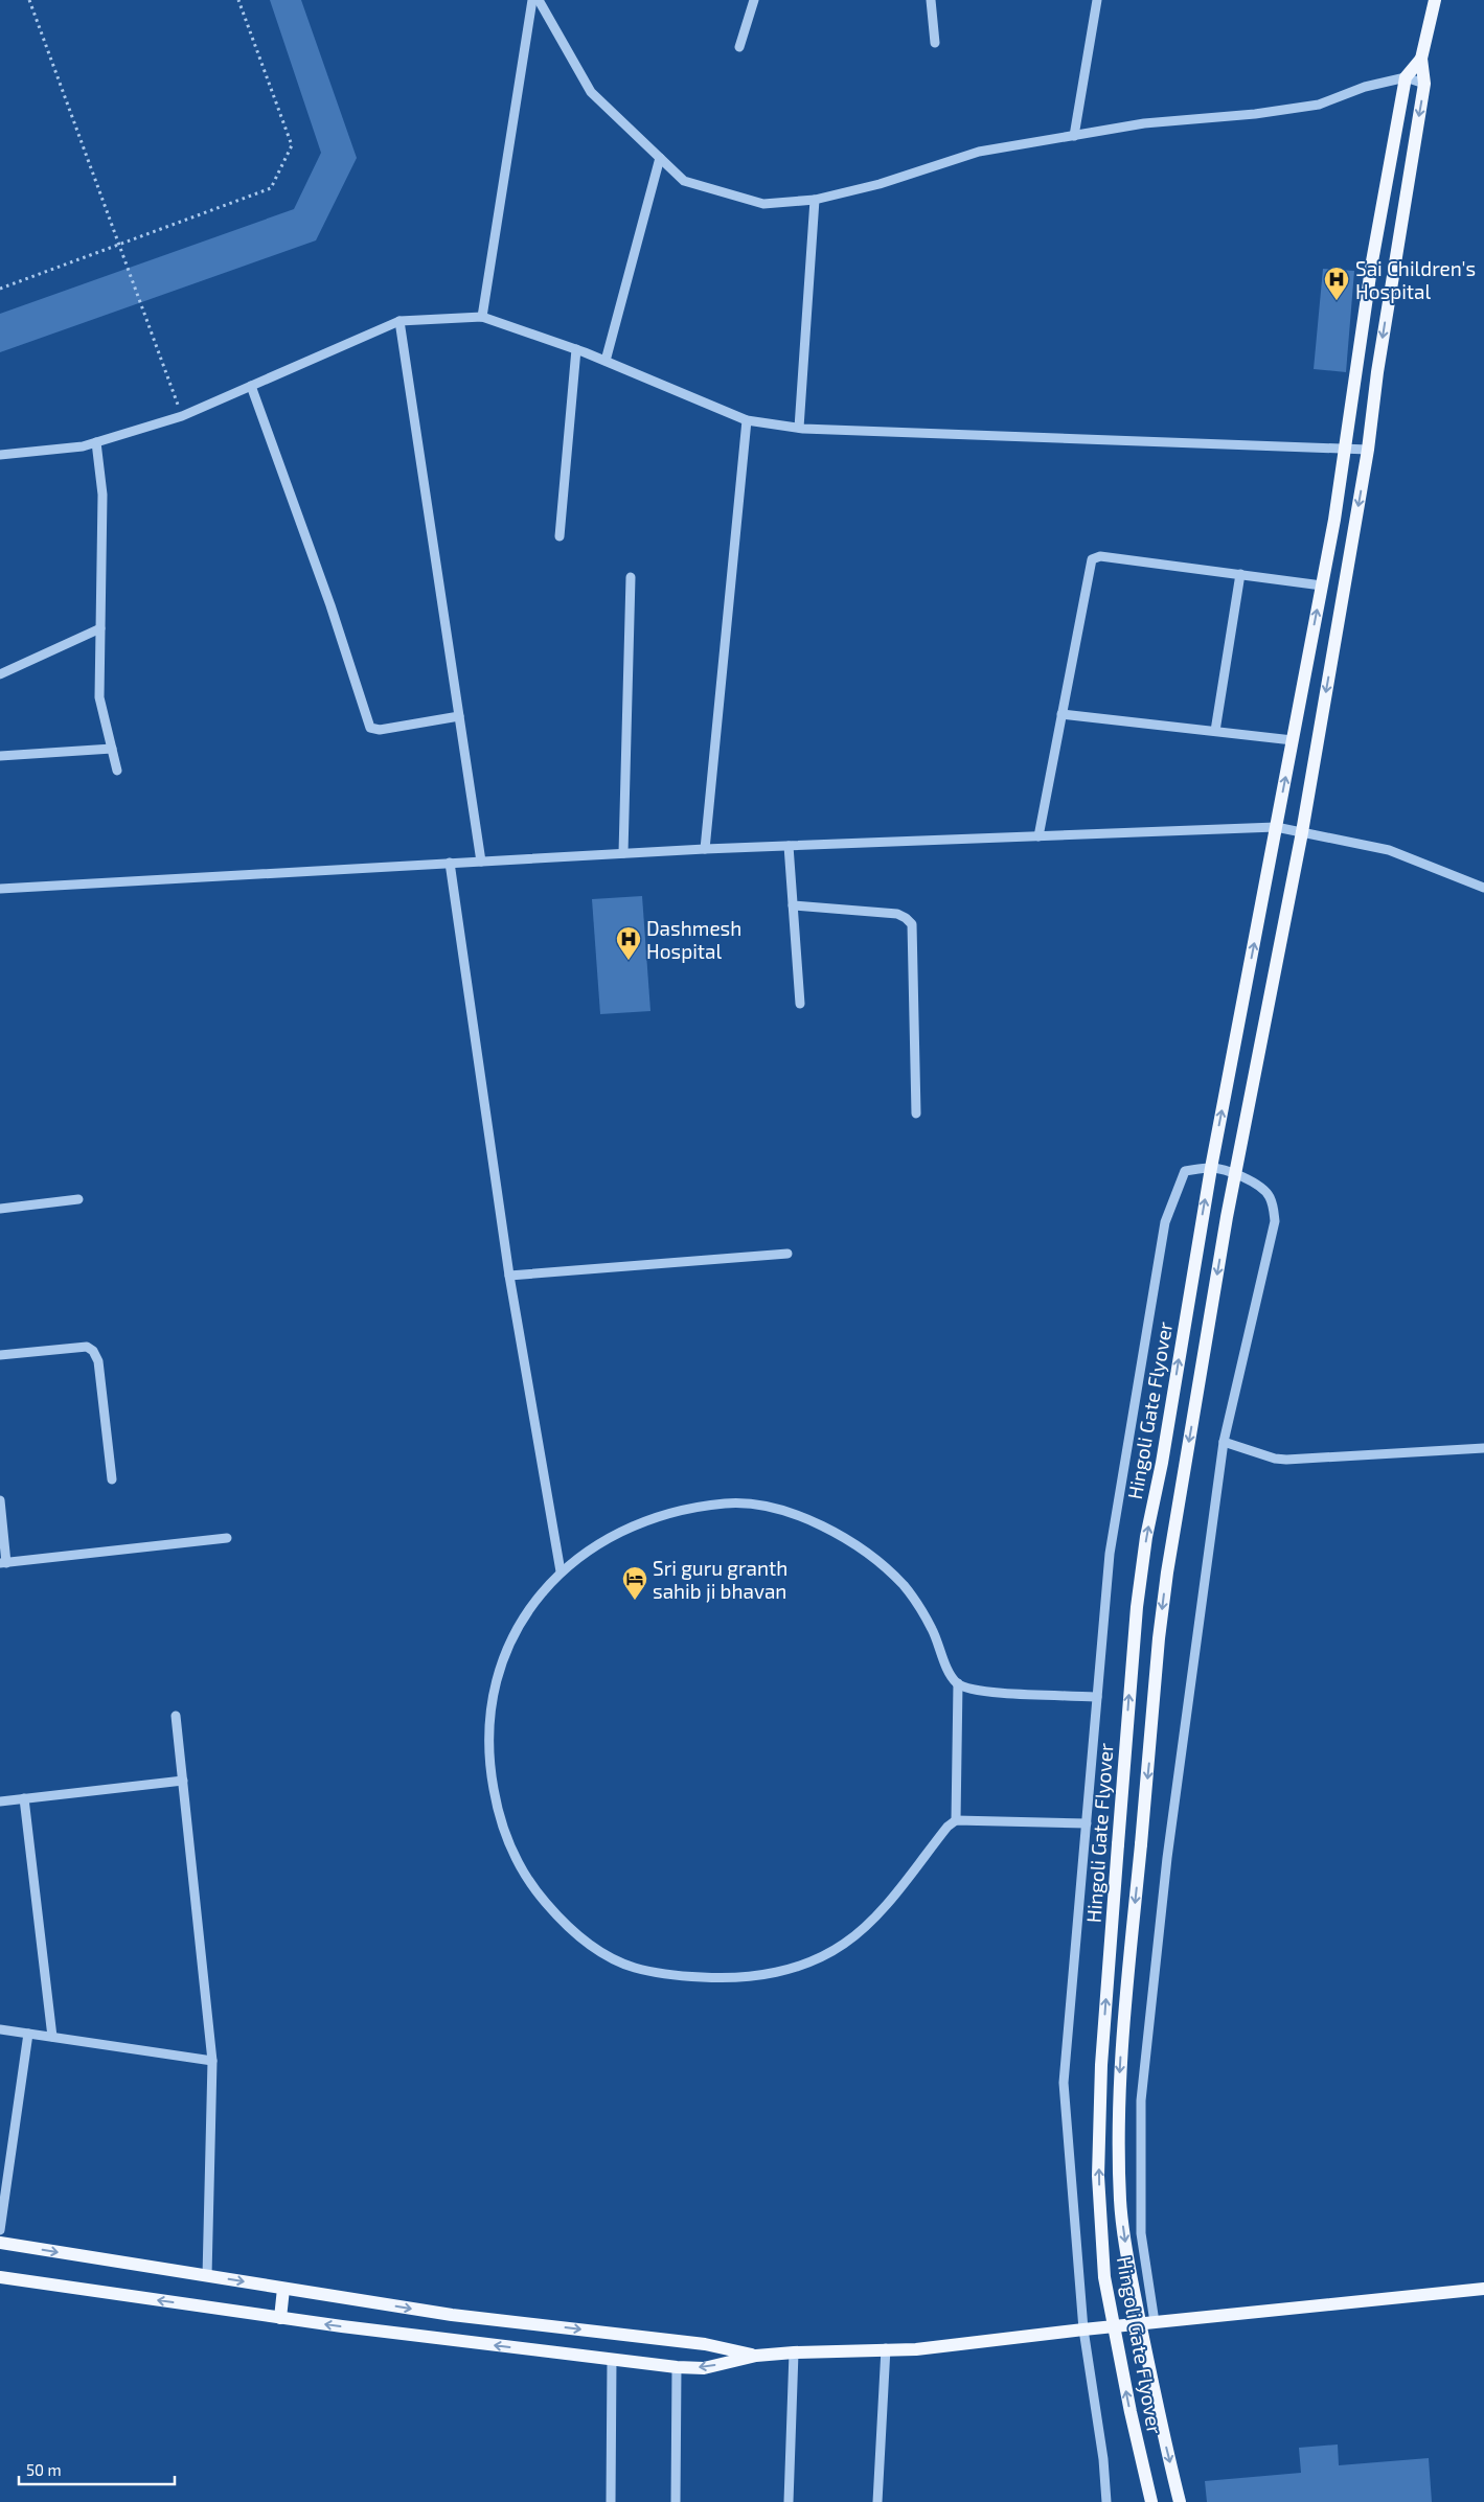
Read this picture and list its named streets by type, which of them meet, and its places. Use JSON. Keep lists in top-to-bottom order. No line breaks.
{"streets":{"main road":["Hingoli Gate Flyover"]},"places":{"hospital":["Sai Children's Hospital","Dashmesh Hospital"],"hotel":["Sri guru granth sahib ji bhavan"]},"scale_bar":"50 m"}
